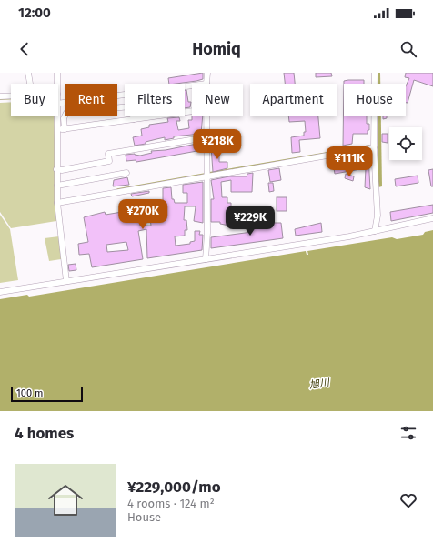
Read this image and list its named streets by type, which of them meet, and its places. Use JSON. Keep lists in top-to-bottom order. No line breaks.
{"water":["旭川"],"scale_bar":"100 m","page":{"status":"12:00","header":"Homiq","chip":["Buy","Rent","Filters","New","Apartment","House"],"price":["¥218K","¥111K","¥270K","¥229K"],"scale":"100 m","heading":"4 homes","list":[{"name":"¥229,000/mo","note":"4 rooms · 124 m² · House"}]}}
